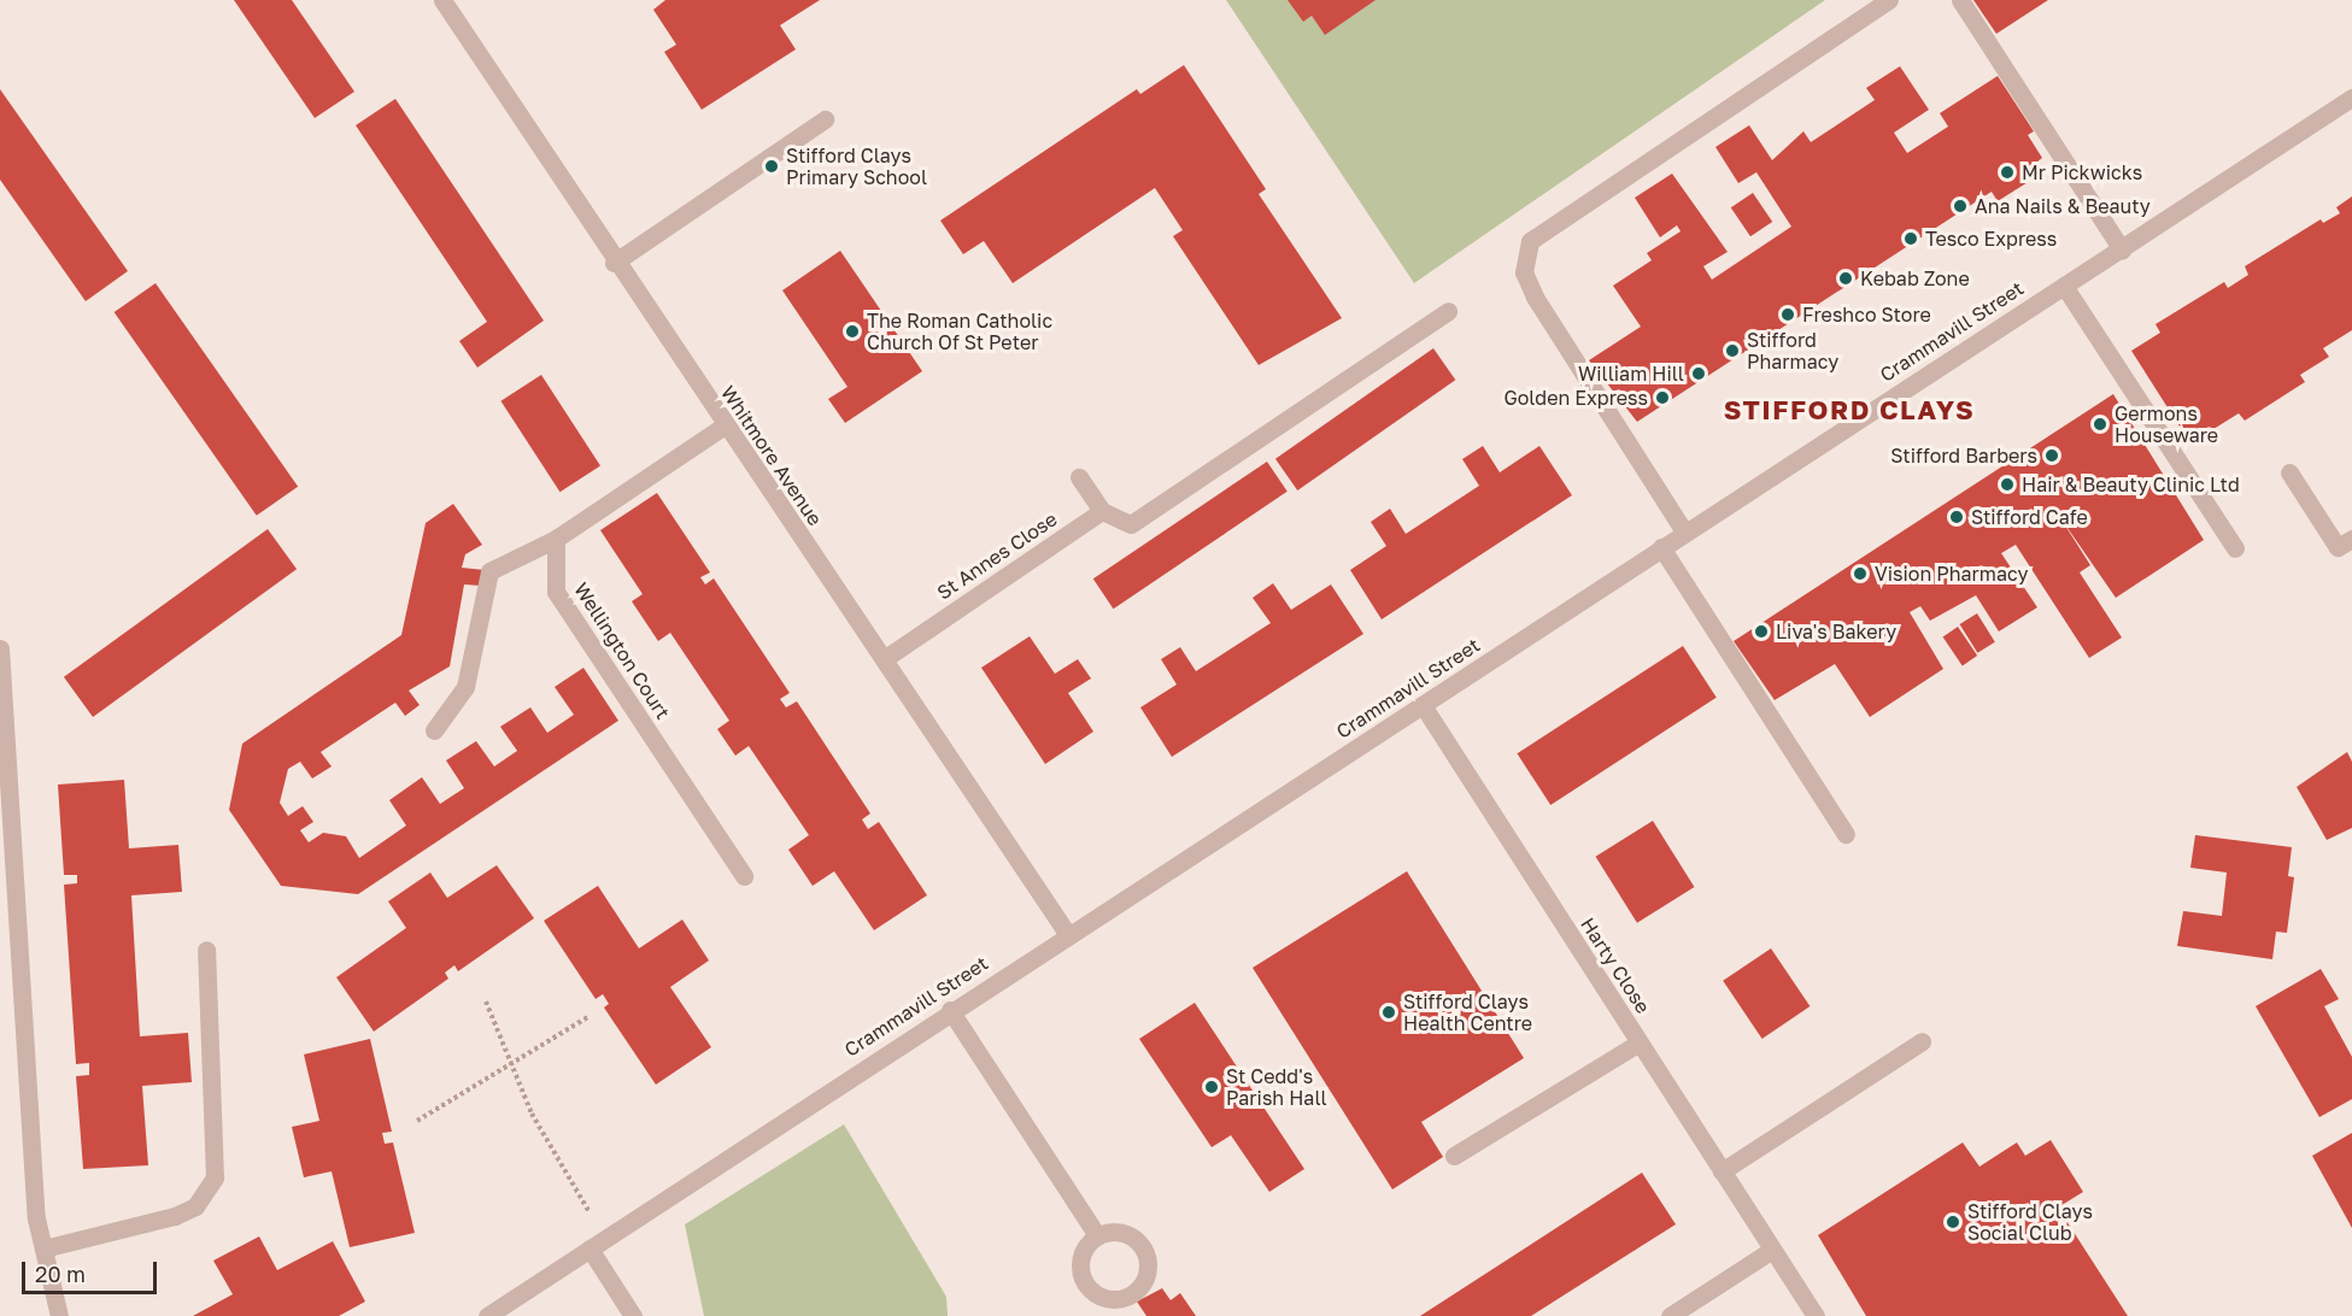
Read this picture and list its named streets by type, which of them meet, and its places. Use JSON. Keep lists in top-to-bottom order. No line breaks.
{"streets":{"street":["Crammavill Street","Whitmore Avenue","St Annes Close","Wellington Court","Harty Close"]},"crossings":[["Crammavill Street","Whitmore Avenue"],["Crammavill Street","Harty Close"],["Whitmore Avenue","St Annes Close"]],"districts":["STIFFORD CLAYS"],"places":["Stifford Clays Primary School","Mr Pickwicks","Ana Nails & Beauty","Tesco Express","Kebab Zone","Freshco Store","The Roman Catholic Church Of St Peter","Stifford Pharmacy","William Hill","Golden Express","Germons Houseware","Stifford Barbers","Hair & Beauty Clinic Ltd","Stifford Cafe","Vision Pharmacy","Liva's Bakery","Stifford Clays Health Centre","St Cedd's Parish Hall","Stifford Clays Social Club"],"scale_bar":"20 m"}
